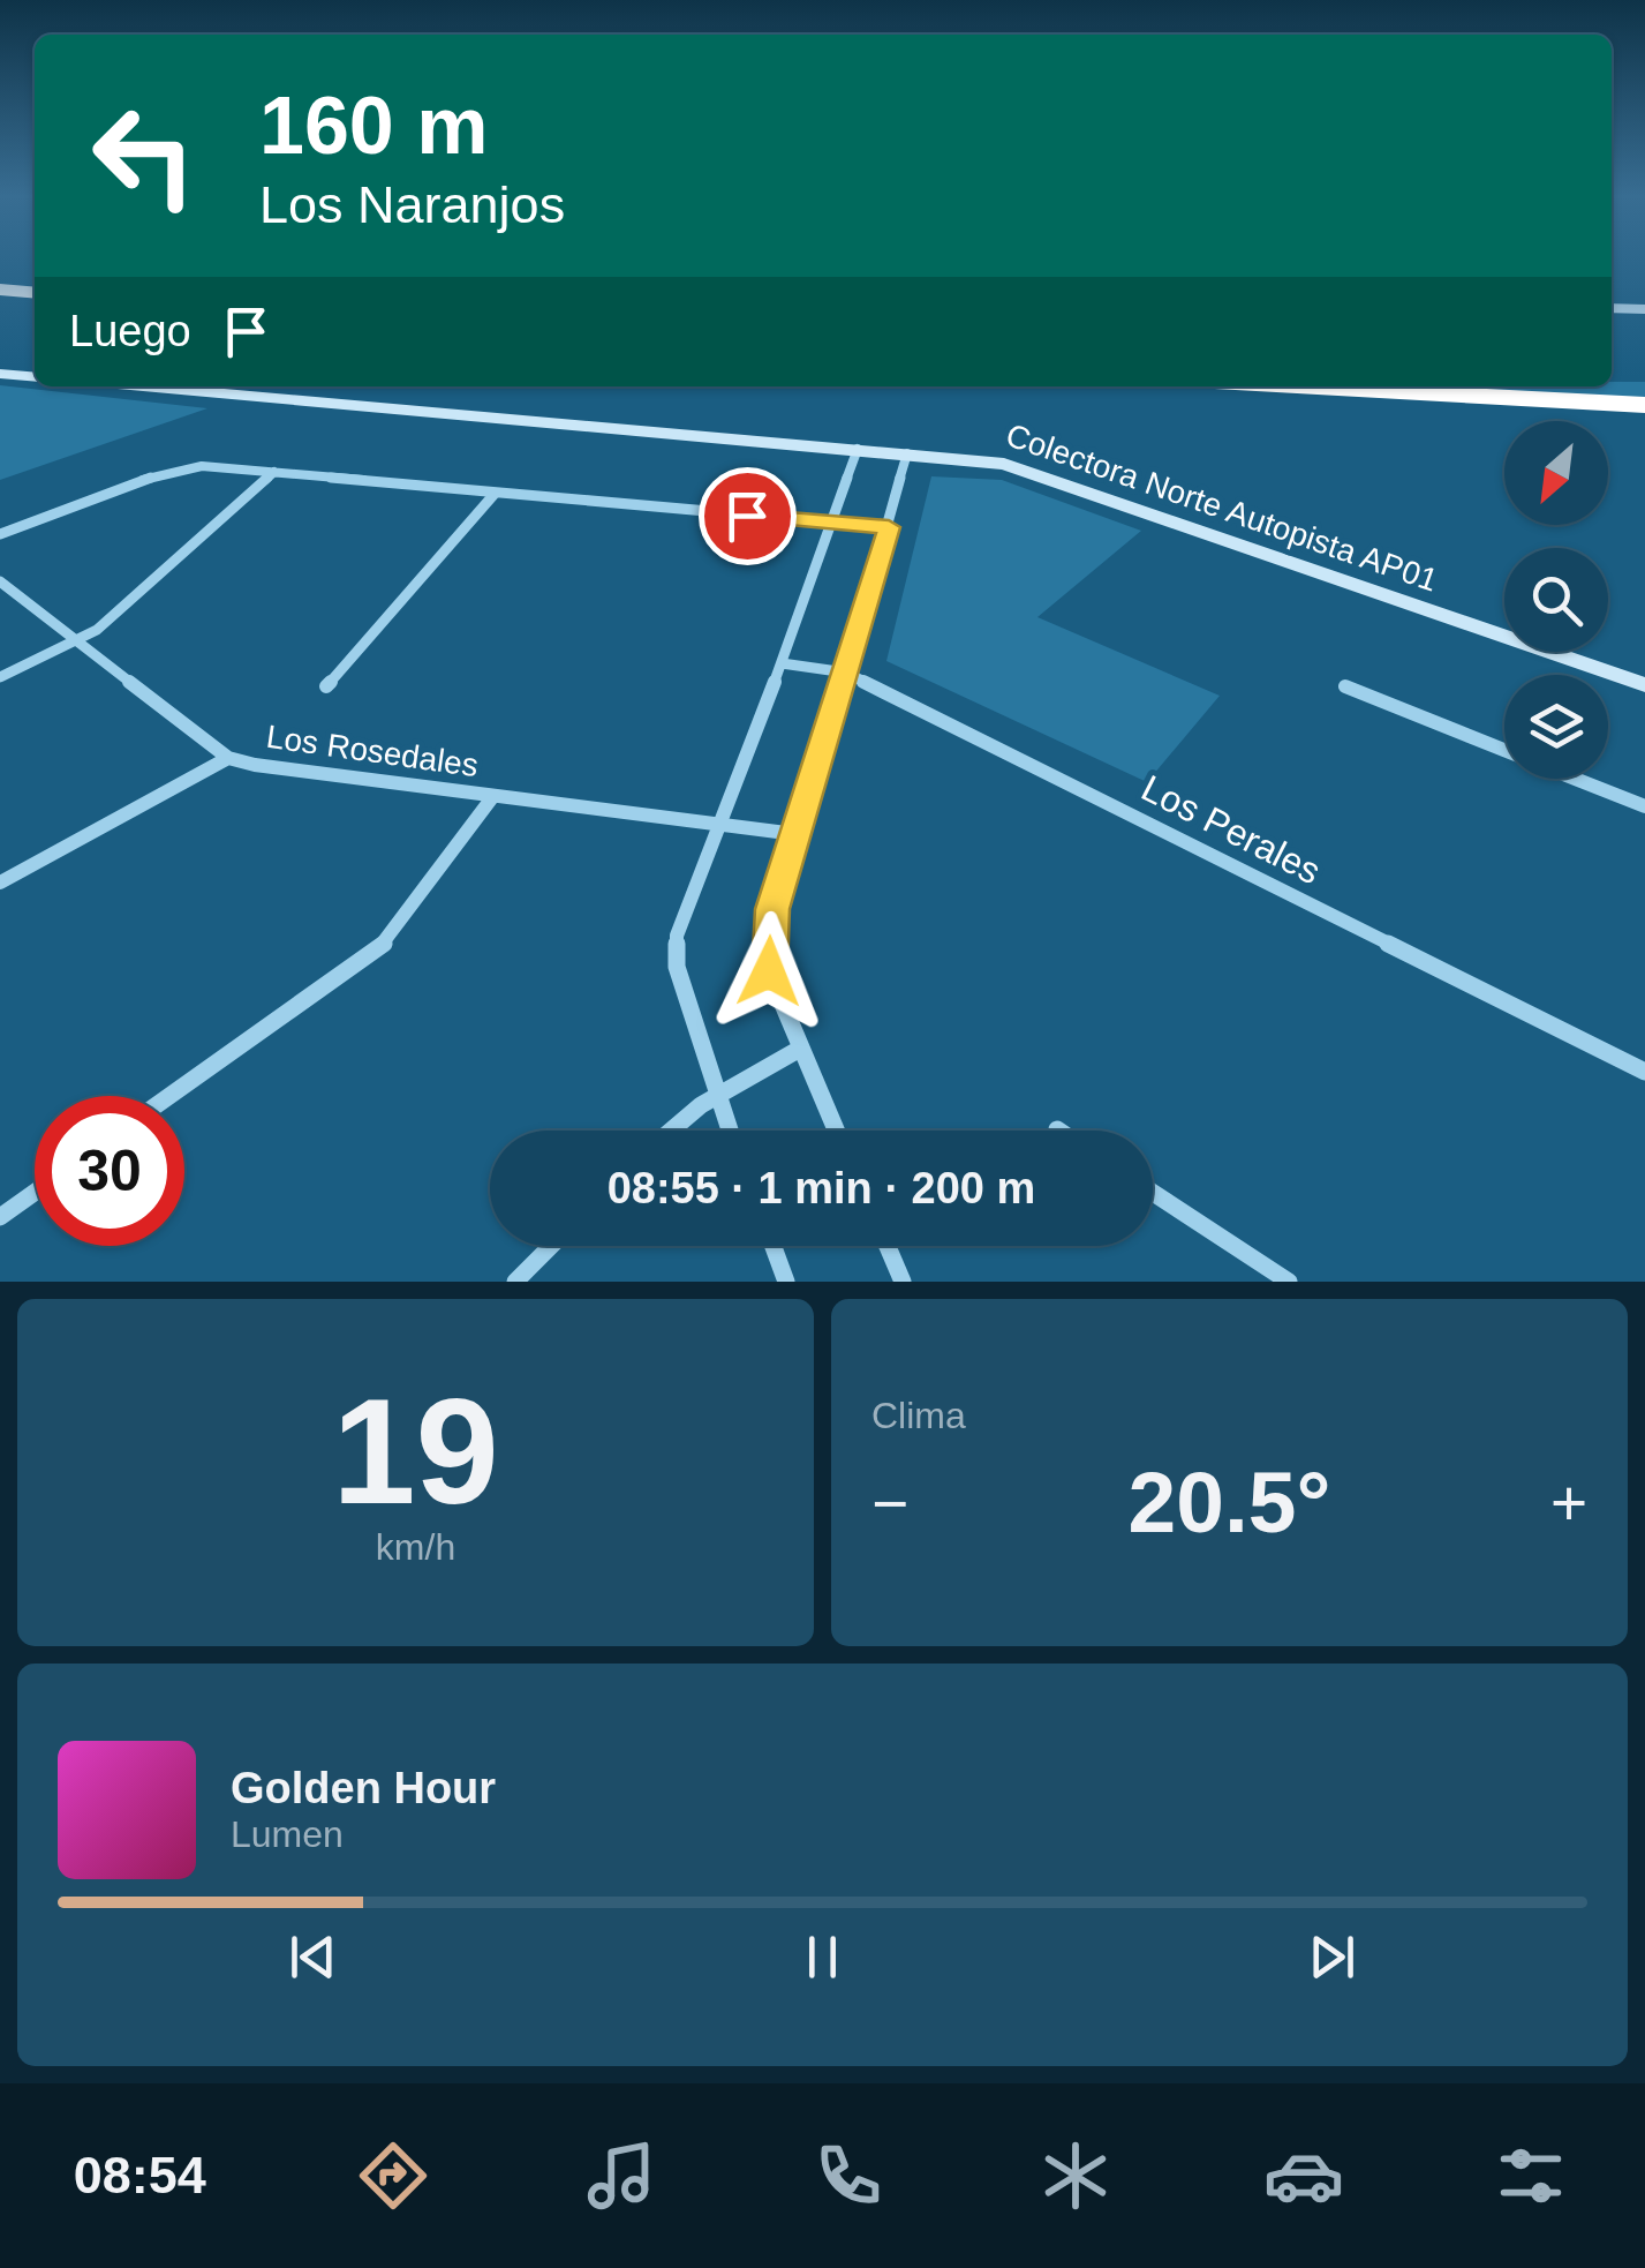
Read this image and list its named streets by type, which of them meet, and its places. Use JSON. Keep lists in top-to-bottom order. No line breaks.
{"streets":{"main road":["Colectora Norte Autopista AP01"],"street":["Los Rosedales","Los Perales"]},"north":"bottom left","page":{"turn":["160 m","Los Naranjos"],"then":"Luego","limit":"30","trip":"08:55 · 1 min · 200 m","tile":[["19","km/h"],"Clima"],"heat":["−","20.5°","+"],"song":["Golden Hour","Lumen"],"tabs":"08:54"}}
